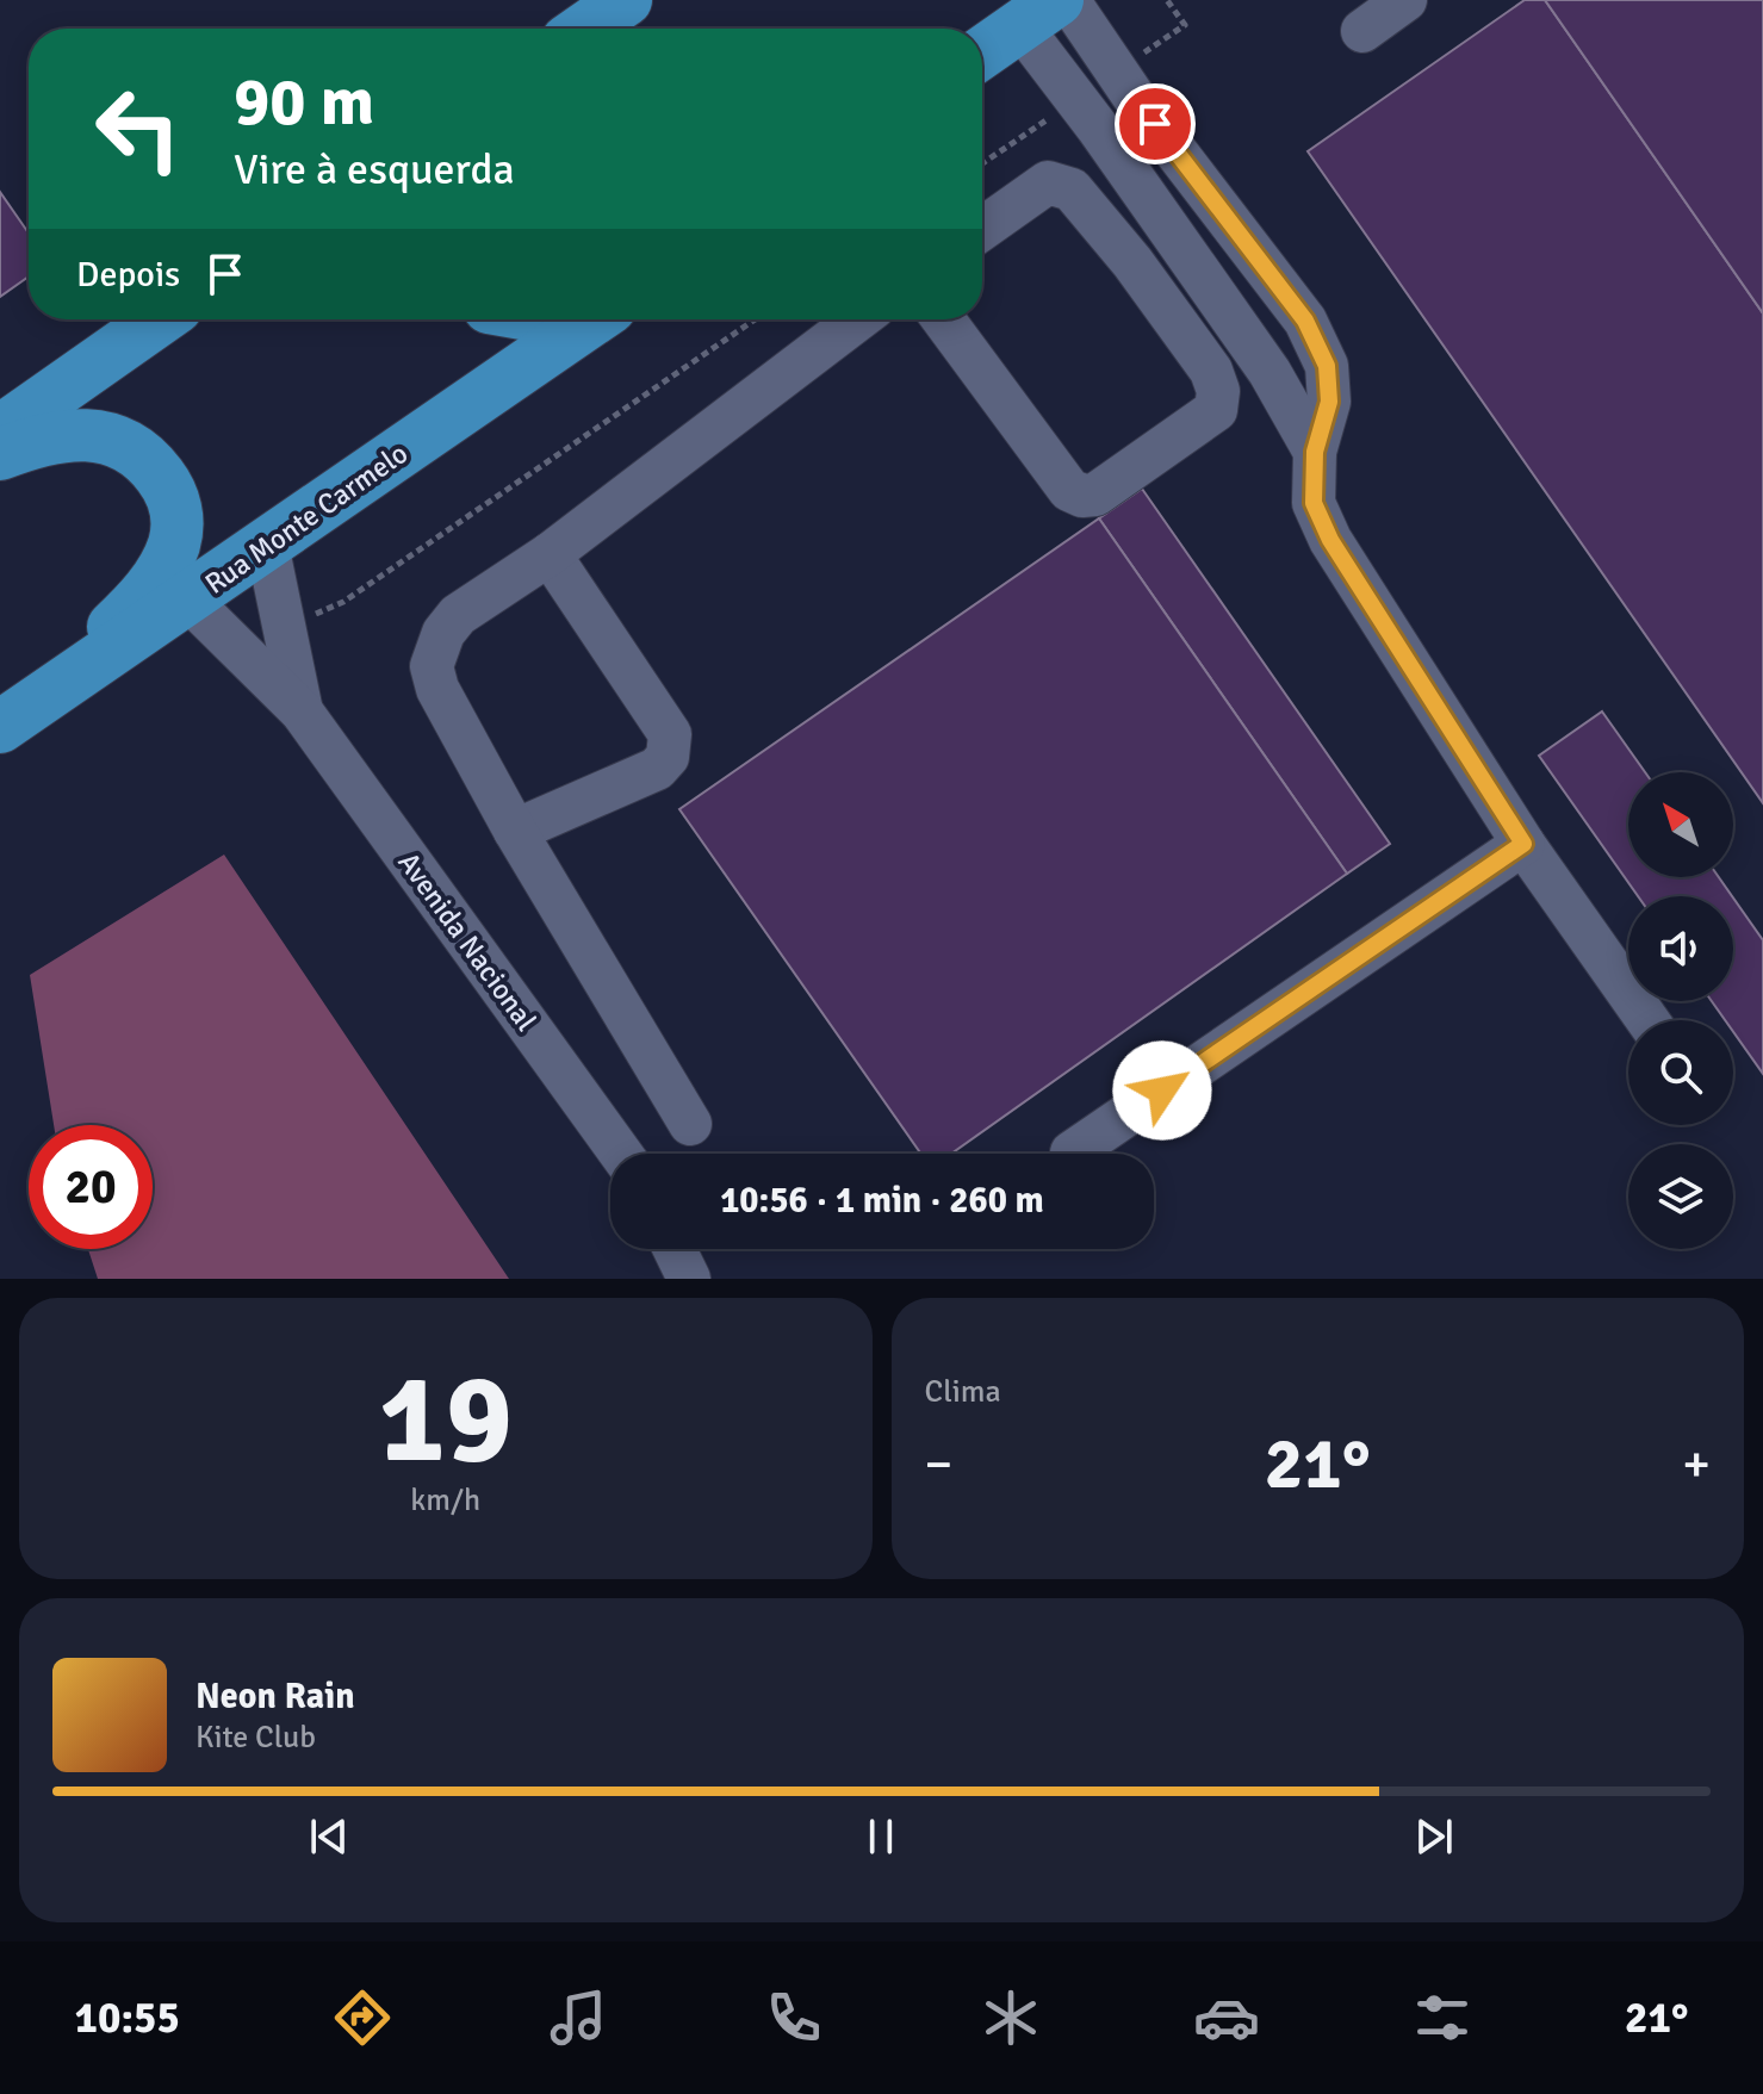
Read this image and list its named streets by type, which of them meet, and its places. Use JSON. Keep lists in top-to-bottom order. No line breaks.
{"streets":{"highway":["Rua Monte Carmelo"],"street":["Avenida Nacional"]},"crossings":[["Rua Monte Carmelo","Avenida Nacional"]],"north":"top left","page":{"turn":["90 m","Vire à esquerda"],"then":"Depois","limit":"20","trip":"10:56 · 1 min · 260 m","tile":[["19","km/h"],"Clima"],"heat":["−","21°","+"],"song":["Neon Rain","Kite Club"],"tabs":["10:55","21°"]}}
